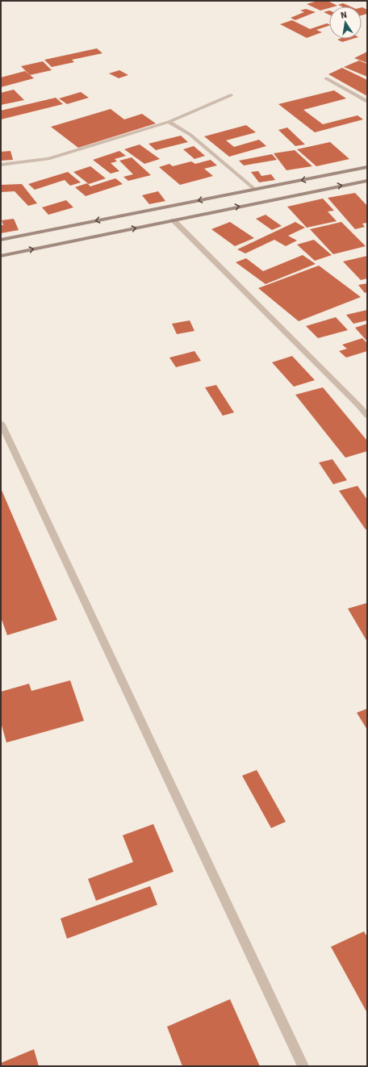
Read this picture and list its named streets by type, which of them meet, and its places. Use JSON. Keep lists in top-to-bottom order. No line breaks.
{"north":"top"}
